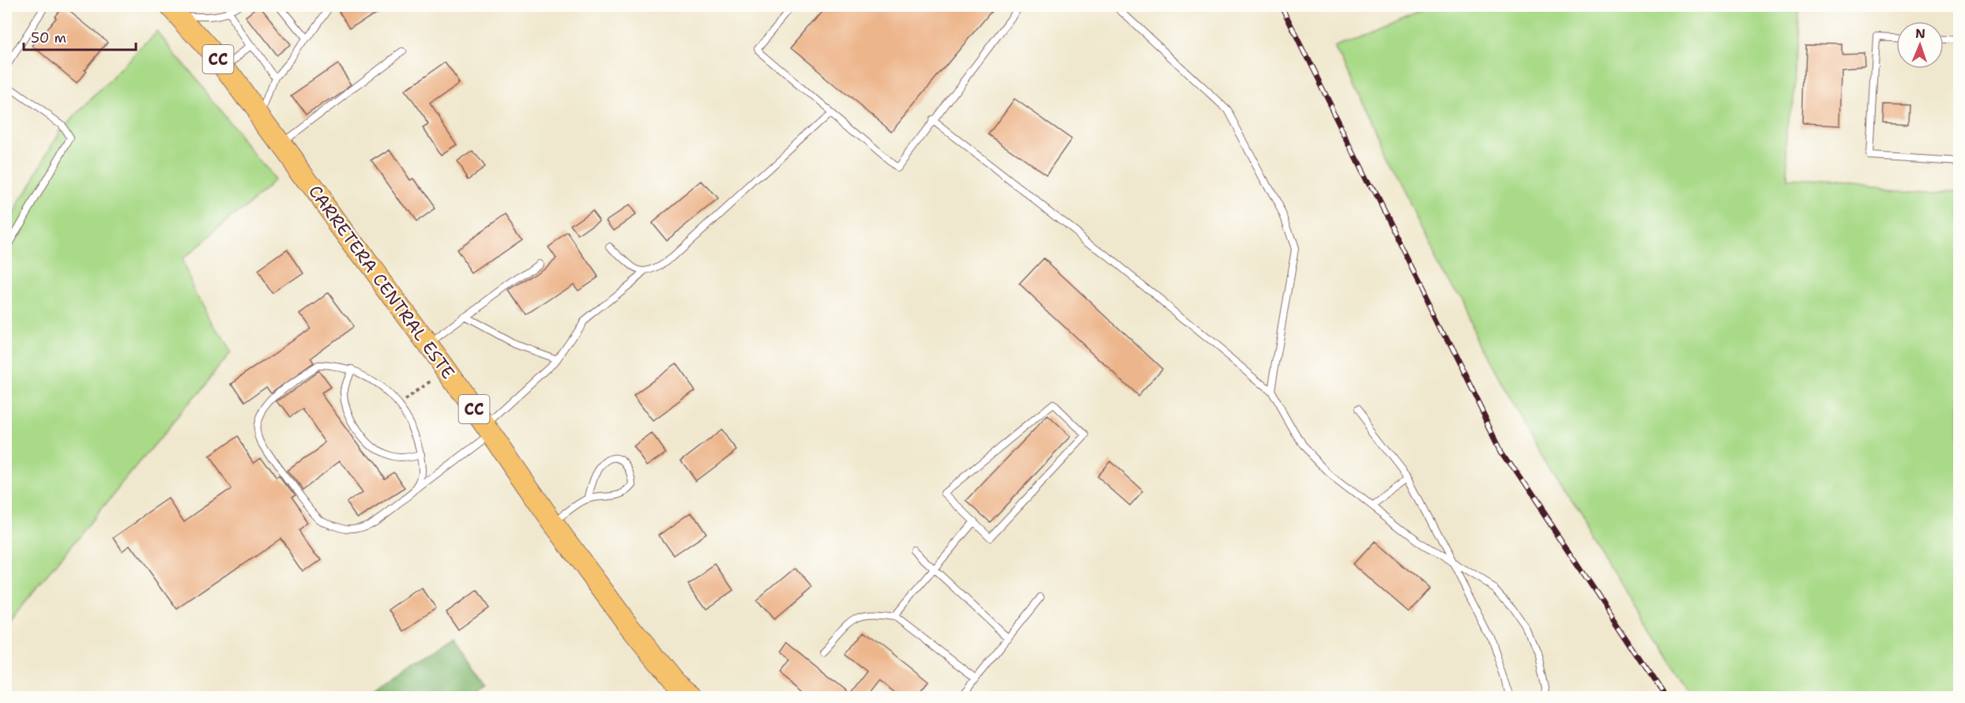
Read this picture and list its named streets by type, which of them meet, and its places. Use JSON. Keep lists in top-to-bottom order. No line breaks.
{"streets":{"main road":["CC","CARRETERA CENTRAL ESTE"]},"scale_bar":"50 m","north":"top"}
